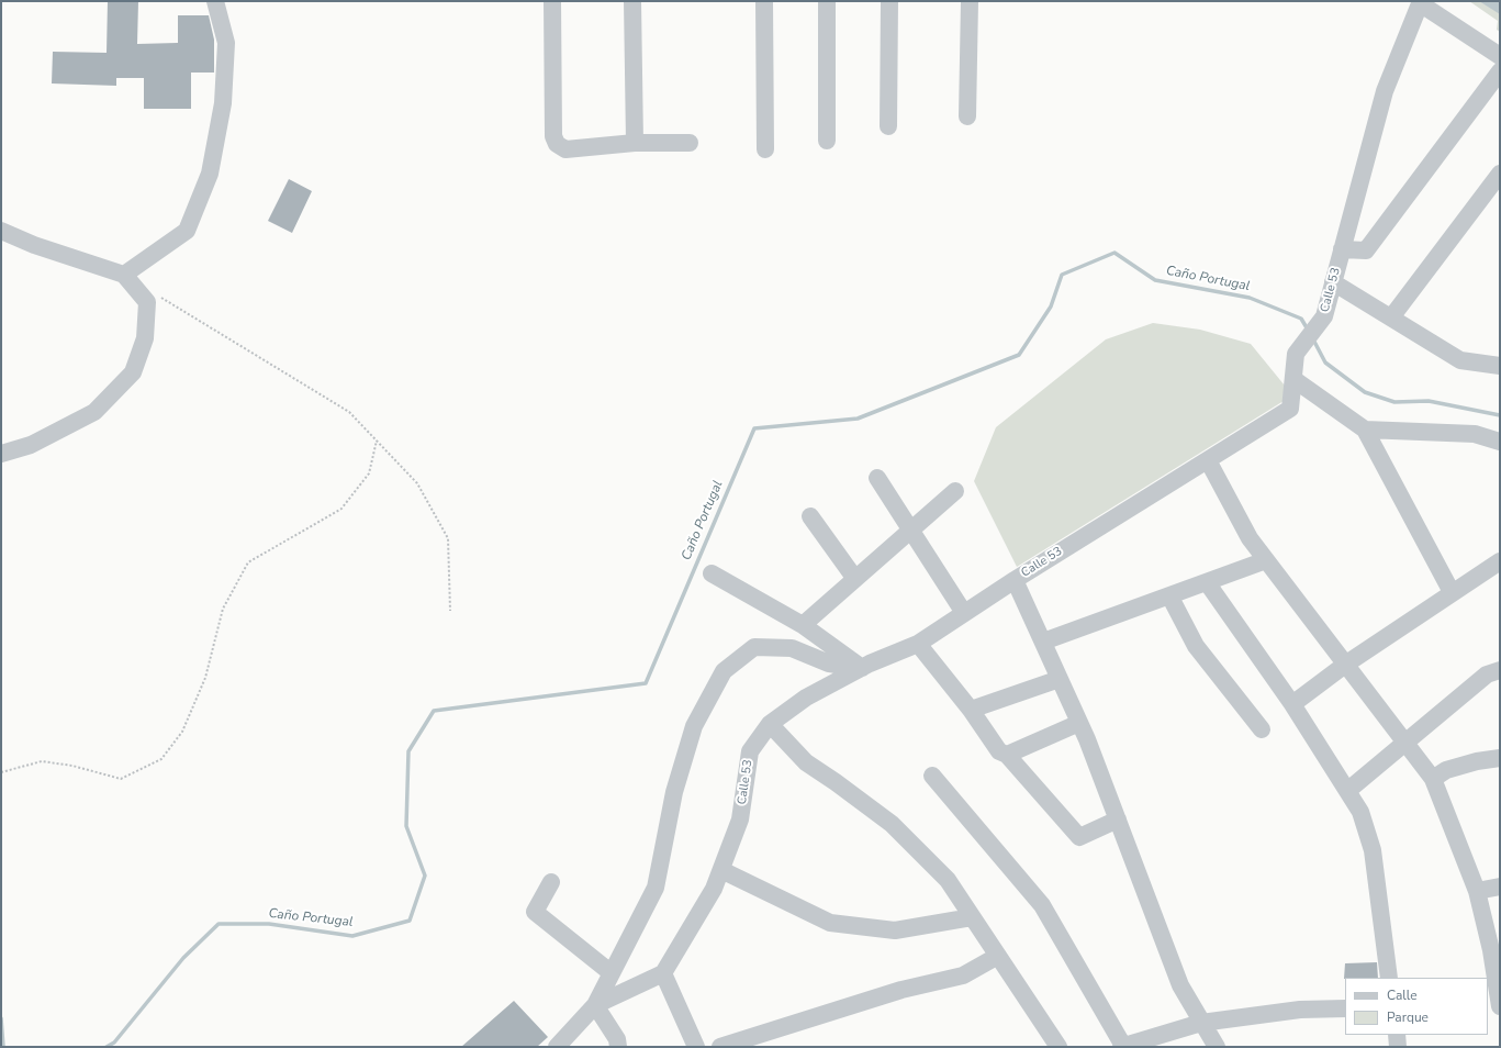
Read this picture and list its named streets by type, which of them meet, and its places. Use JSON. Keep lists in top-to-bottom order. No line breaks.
{"streets":{"street":["Calle 53"]},"water":["Caño Portugal"],"legend":["Calle","Parque"]}
